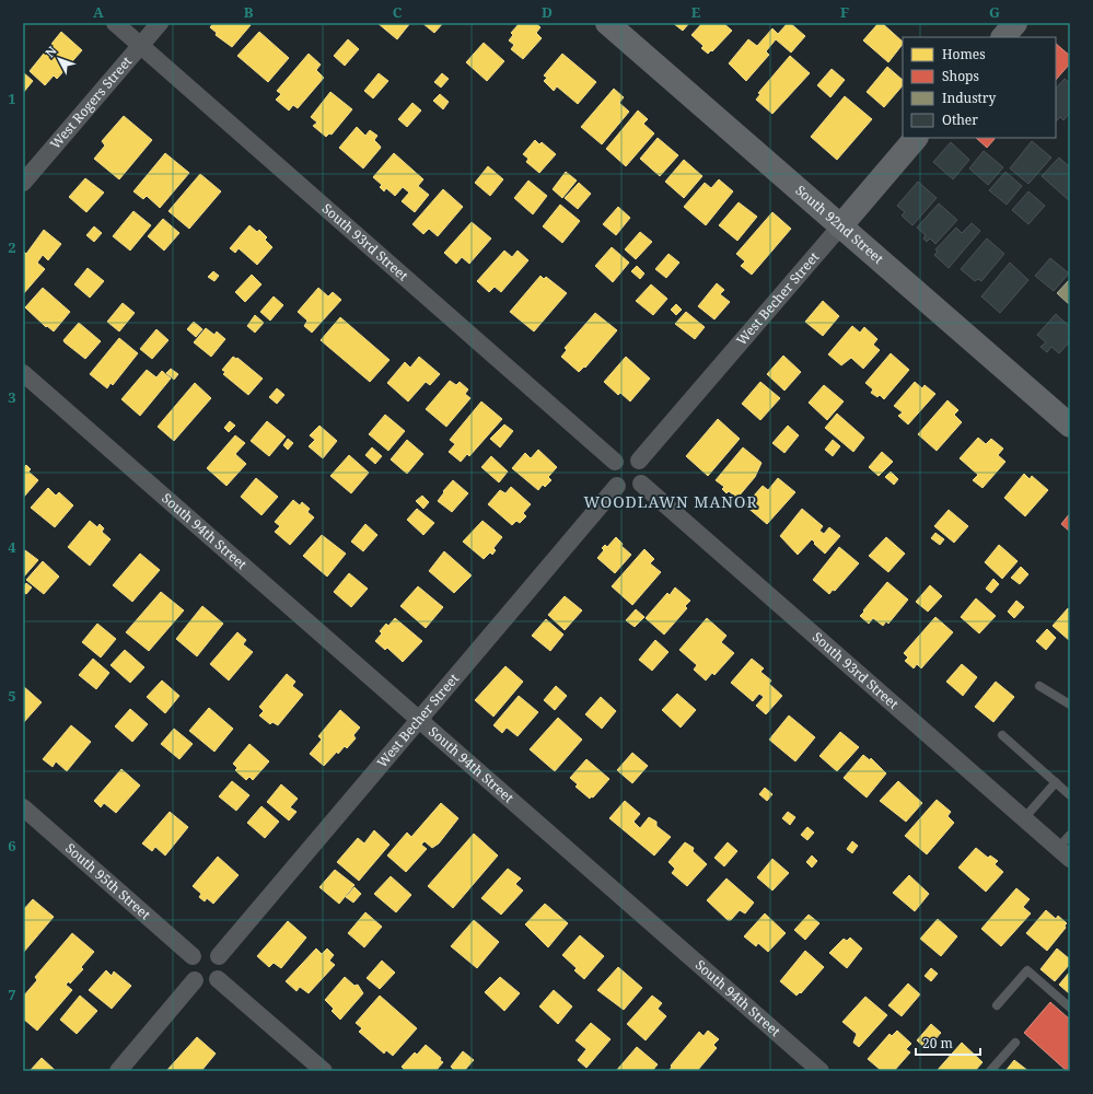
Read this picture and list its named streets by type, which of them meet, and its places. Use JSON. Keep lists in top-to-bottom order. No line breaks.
{"streets":{"street":["West Rogers Street","South 92nd Street","South 93rd Street","West Becher Street","South 94th Street","South 95th Street"]},"crossings":[["West Rogers Street","South 93rd Street"],["South 92nd Street","West Becher Street"],["South 93rd Street","West Becher Street"],["West Becher Street","South 94th Street"],["West Becher Street","South 95th Street"]],"districts":["WOODLAWN MANOR"],"legend":["Homes","Shops","Industry","Other"],"scale_bar":"20 m","north":"top left","grid":{"columns":["A","B","C","D","E","F","G"],"rows":["1","2","3","4","5","6","7"]}}
